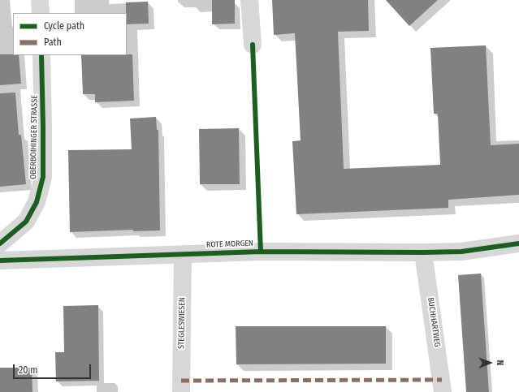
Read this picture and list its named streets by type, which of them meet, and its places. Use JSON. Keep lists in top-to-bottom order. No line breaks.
{"streets":{"street":["OBERBOIHINGER STRASSE","ROTE MORGEN","BUCHHARTWEG","STEGLESWIESEN"]},"crossings":[["ROTE MORGEN","BUCHHARTWEG"],["ROTE MORGEN","STEGLESWIESEN"]],"legend":["Cycle path","Path"],"scale_bar":"20 m","north":"right"}
